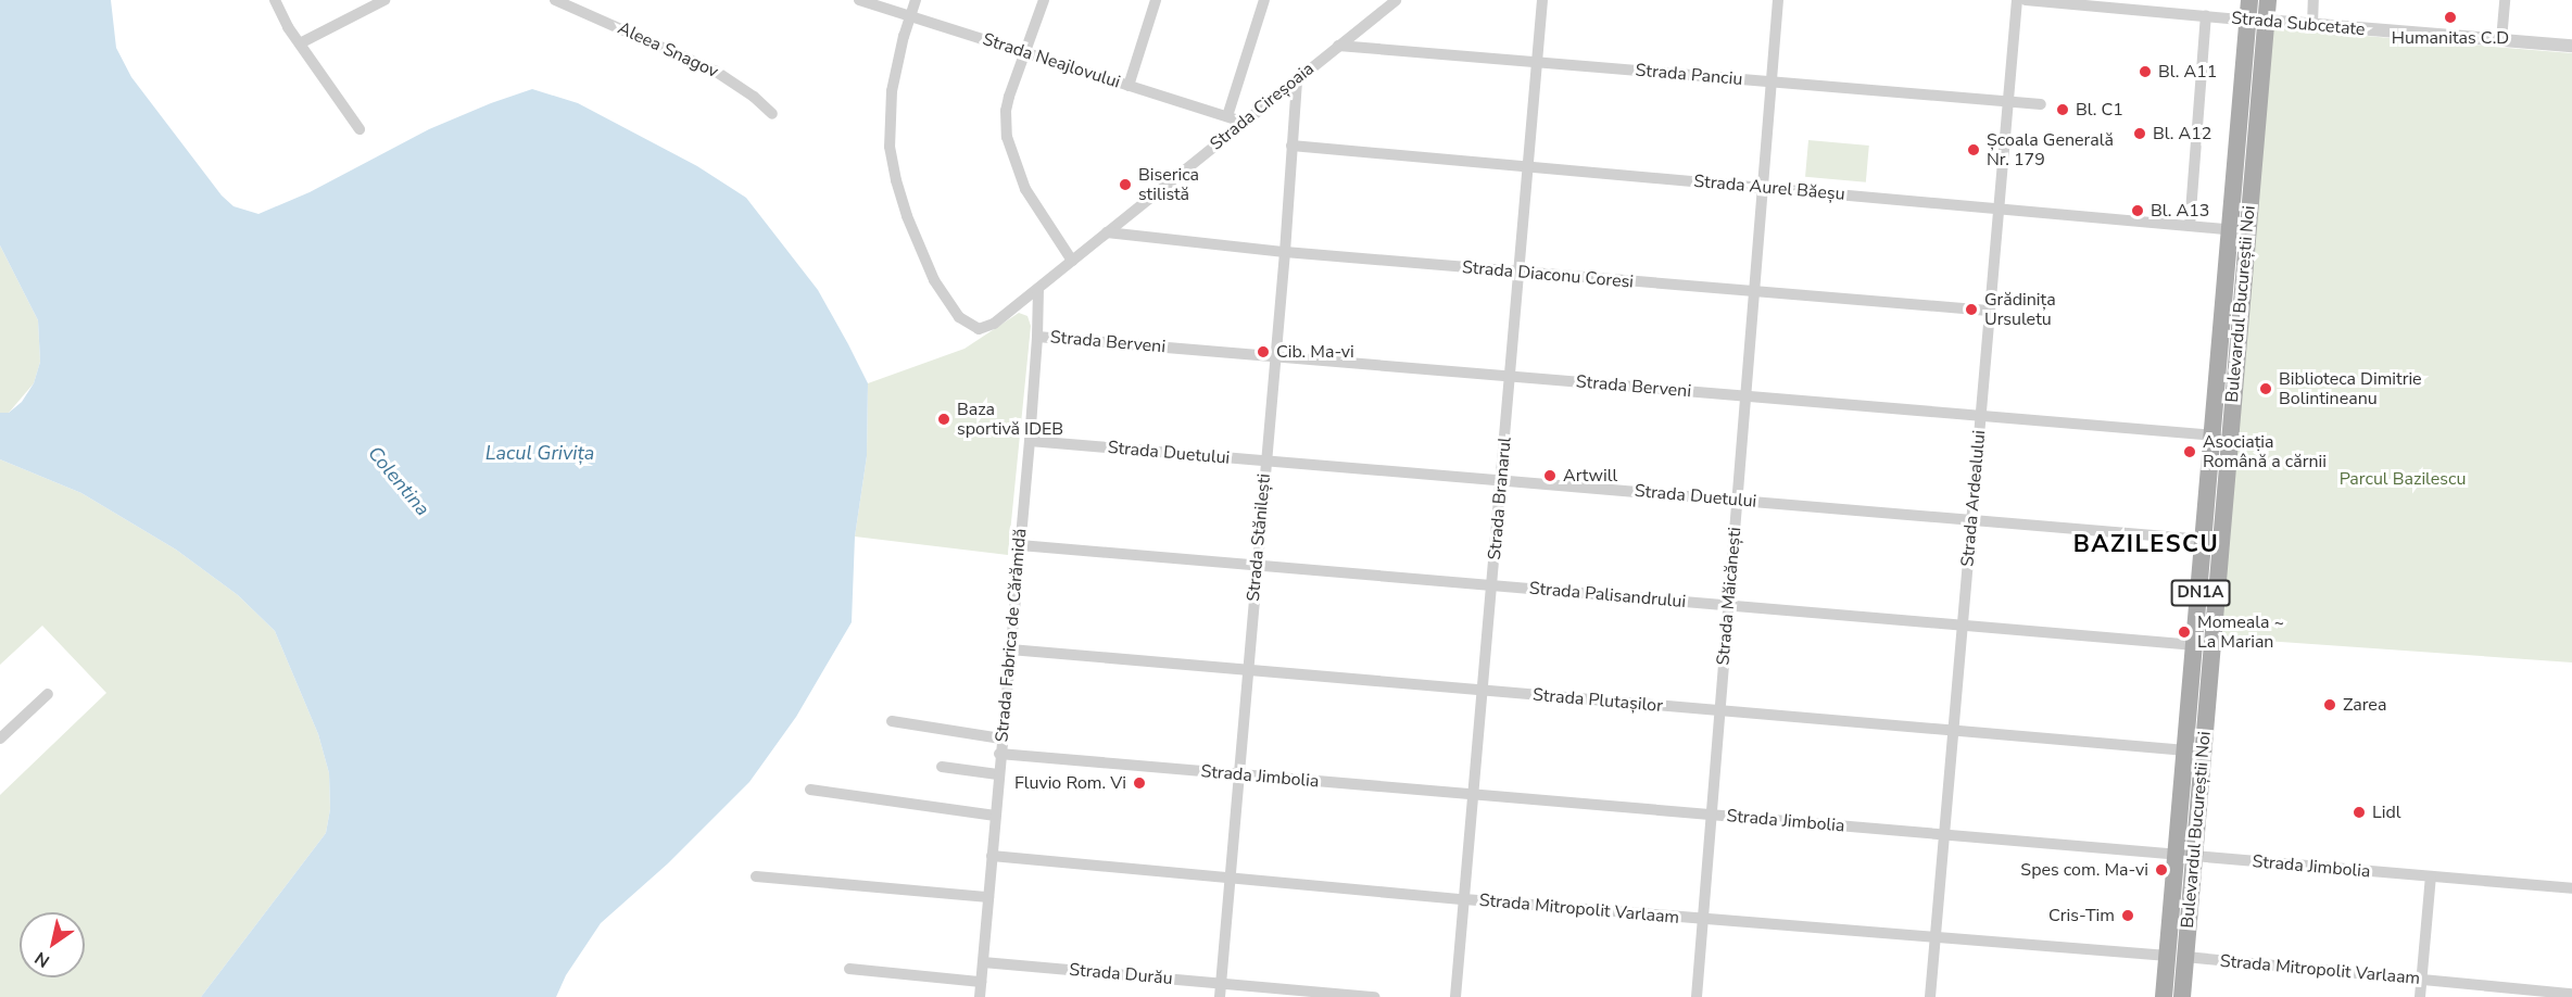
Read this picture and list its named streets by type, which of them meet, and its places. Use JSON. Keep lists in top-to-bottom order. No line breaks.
{"streets":{"main road":["Bulevardul Bucureștii Noi","DN1A"],"street":["Strada Subcetate","Aleea Snagov","Strada Neajlovului","Strada Panciu","Strada Cireșoaia","Strada Aurel Băeșu","Strada Diaconu Coresi","Strada Berveni","Strada Duetului","Strada Branarul","Strada Ardealului","Strada Stănilești","Strada Palisandrului","Strada Măicănești","Strada Fabrica de Cărămidă","Strada Plutașilor","Strada Jimbolia","Strada Mitropolit Varlaam","Strada Durău"]},"crossings":[["Strada Subcetate","Bulevardul Bucureștii Noi"],["Strada Neajlovului","Strada Cireșoaia"],["Strada Panciu","Strada Cireșoaia"],["Strada Panciu","Strada Branarul"],["Strada Panciu","Strada Ardealului"],["Strada Panciu","Strada Măicănești"],["Strada Cireșoaia","Strada Diaconu Coresi"],["Strada Cireșoaia","Strada Stănilești"],["Strada Cireșoaia","Strada Fabrica de Cărămidă"],["Strada Aurel Băeșu","Bulevardul Bucureștii Noi"],["Strada Aurel Băeșu","Strada Branarul"],["Strada Aurel Băeșu","Strada Ardealului"],["Strada Aurel Băeșu","Strada Stănilești"],["Strada Aurel Băeșu","Strada Măicănești"],["Strada Diaconu Coresi","Strada Branarul"],["Strada Diaconu Coresi","Strada Ardealului"],["Strada Diaconu Coresi","Strada Stănilești"],["Strada Diaconu Coresi","Strada Măicănești"],["Bulevardul Bucureștii Noi","Strada Berveni"],["Bulevardul Bucureștii Noi","Strada Duetului"],["Bulevardul Bucureștii Noi","Strada Palisandrului"],["Bulevardul Bucureștii Noi","Strada Plutașilor"],["Bulevardul Bucureștii Noi","Strada Jimbolia"],["Bulevardul Bucureștii Noi","Strada Mitropolit Varlaam"],["Strada Berveni","Strada Branarul"],["Strada Berveni","Strada Ardealului"],["Strada Berveni","Strada Stănilești"],["Strada Berveni","Strada Măicănești"],["Strada Berveni","Strada Fabrica de Cărămidă"],["Strada Duetului","Strada Branarul"],["Strada Duetului","Strada Ardealului"],["Strada Duetului","Strada Stănilești"],["Strada Duetului","Strada Măicănești"],["Strada Duetului","Strada Fabrica de Cărămidă"],["Strada Branarul","Strada Palisandrului"],["Strada Branarul","Strada Plutașilor"],["Strada Branarul","Strada Jimbolia"],["Strada Branarul","Strada Mitropolit Varlaam"],["Strada Ardealului","Strada Palisandrului"],["Strada Ardealului","Strada Plutașilor"],["Strada Ardealului","Strada Jimbolia"],["Strada Ardealului","Strada Mitropolit Varlaam"],["Strada Stănilești","Strada Palisandrului"],["Strada Stănilești","Strada Plutașilor"],["Strada Stănilești","Strada Jimbolia"],["Strada Stănilești","Strada Mitropolit Varlaam"],["Strada Stănilești","Strada Durău"],["Strada Palisandrului","Strada Măicănești"],["Strada Palisandrului","Strada Fabrica de Cărămidă"],["Strada Măicănești","Strada Plutașilor"],["Strada Măicănești","Strada Jimbolia"],["Strada Măicănești","Strada Mitropolit Varlaam"],["Strada Fabrica de Cărămidă","Strada Plutașilor"],["Strada Fabrica de Cărămidă","Strada Jimbolia"],["Strada Fabrica de Cărămidă","Strada Mitropolit Varlaam"],["Strada Fabrica de Cărămidă","Strada Durău"]],"districts":["BAZILESCU"],"water":["Lacul Grivița","Colentina"],"parks":["Parcul Bazilescu"],"places":["Humanitas C.D","Bl. A11","Bl. C1","Bl. A12","Școala Generală Nr. 179","Biserica stilistă","Bl. A13","Grădinița Ursuletu","Cib. Ma-vi","Biblioteca Dimitrie Bolintineanu","Baza sportivă IDEB","Asociația Română a cărnii","Artwill","Momeala ~ La Marian","Zarea","Fluvio Rom. Vi","Lidl","Spes com. Ma-vi","Cris-Tim"],"north":"bottom left"}
